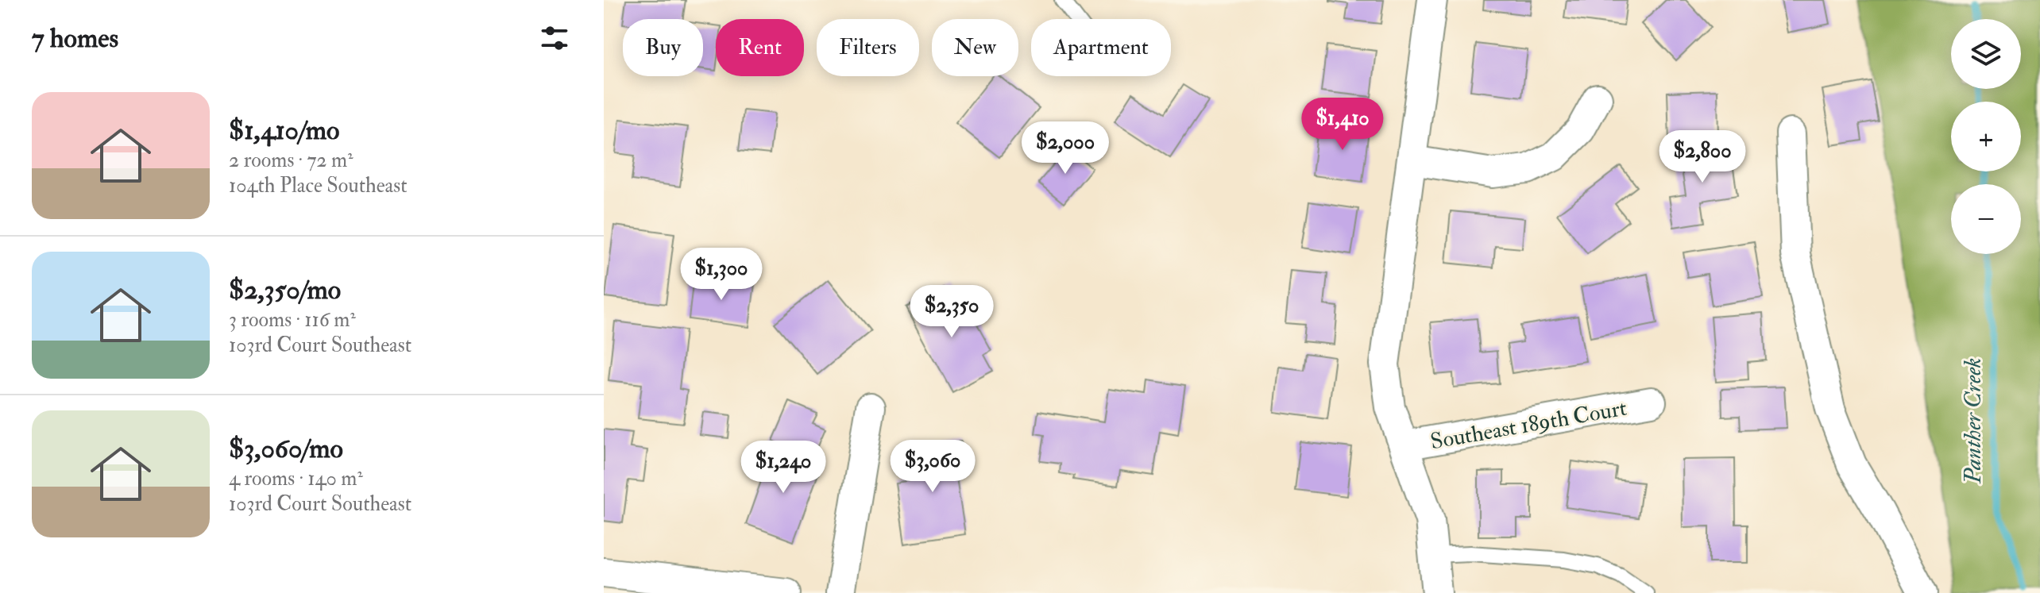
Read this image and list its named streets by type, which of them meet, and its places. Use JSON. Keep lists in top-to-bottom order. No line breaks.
{"streets":{"street":["Southeast 189th Court"]},"water":["Panther Creek"],"page":{"heading":"7 homes","map_buttons":["+","−"],"chip":["Buy","Rent","Filters","New","Apartment"],"list":[{"name":"$1,410/mo","note":"2 rooms · 72 m² · 104th Place Southeast"},{"name":"$2,350/mo","note":"3 rooms · 116 m² · 103rd Court Southeast"},{"name":"$3,060/mo","note":"4 rooms · 140 m² · 103rd Court Southeast"}],"price":["$1,410","$2,000","$2,800","$1,300","$2,350","$3,060","$1,240"]}}
